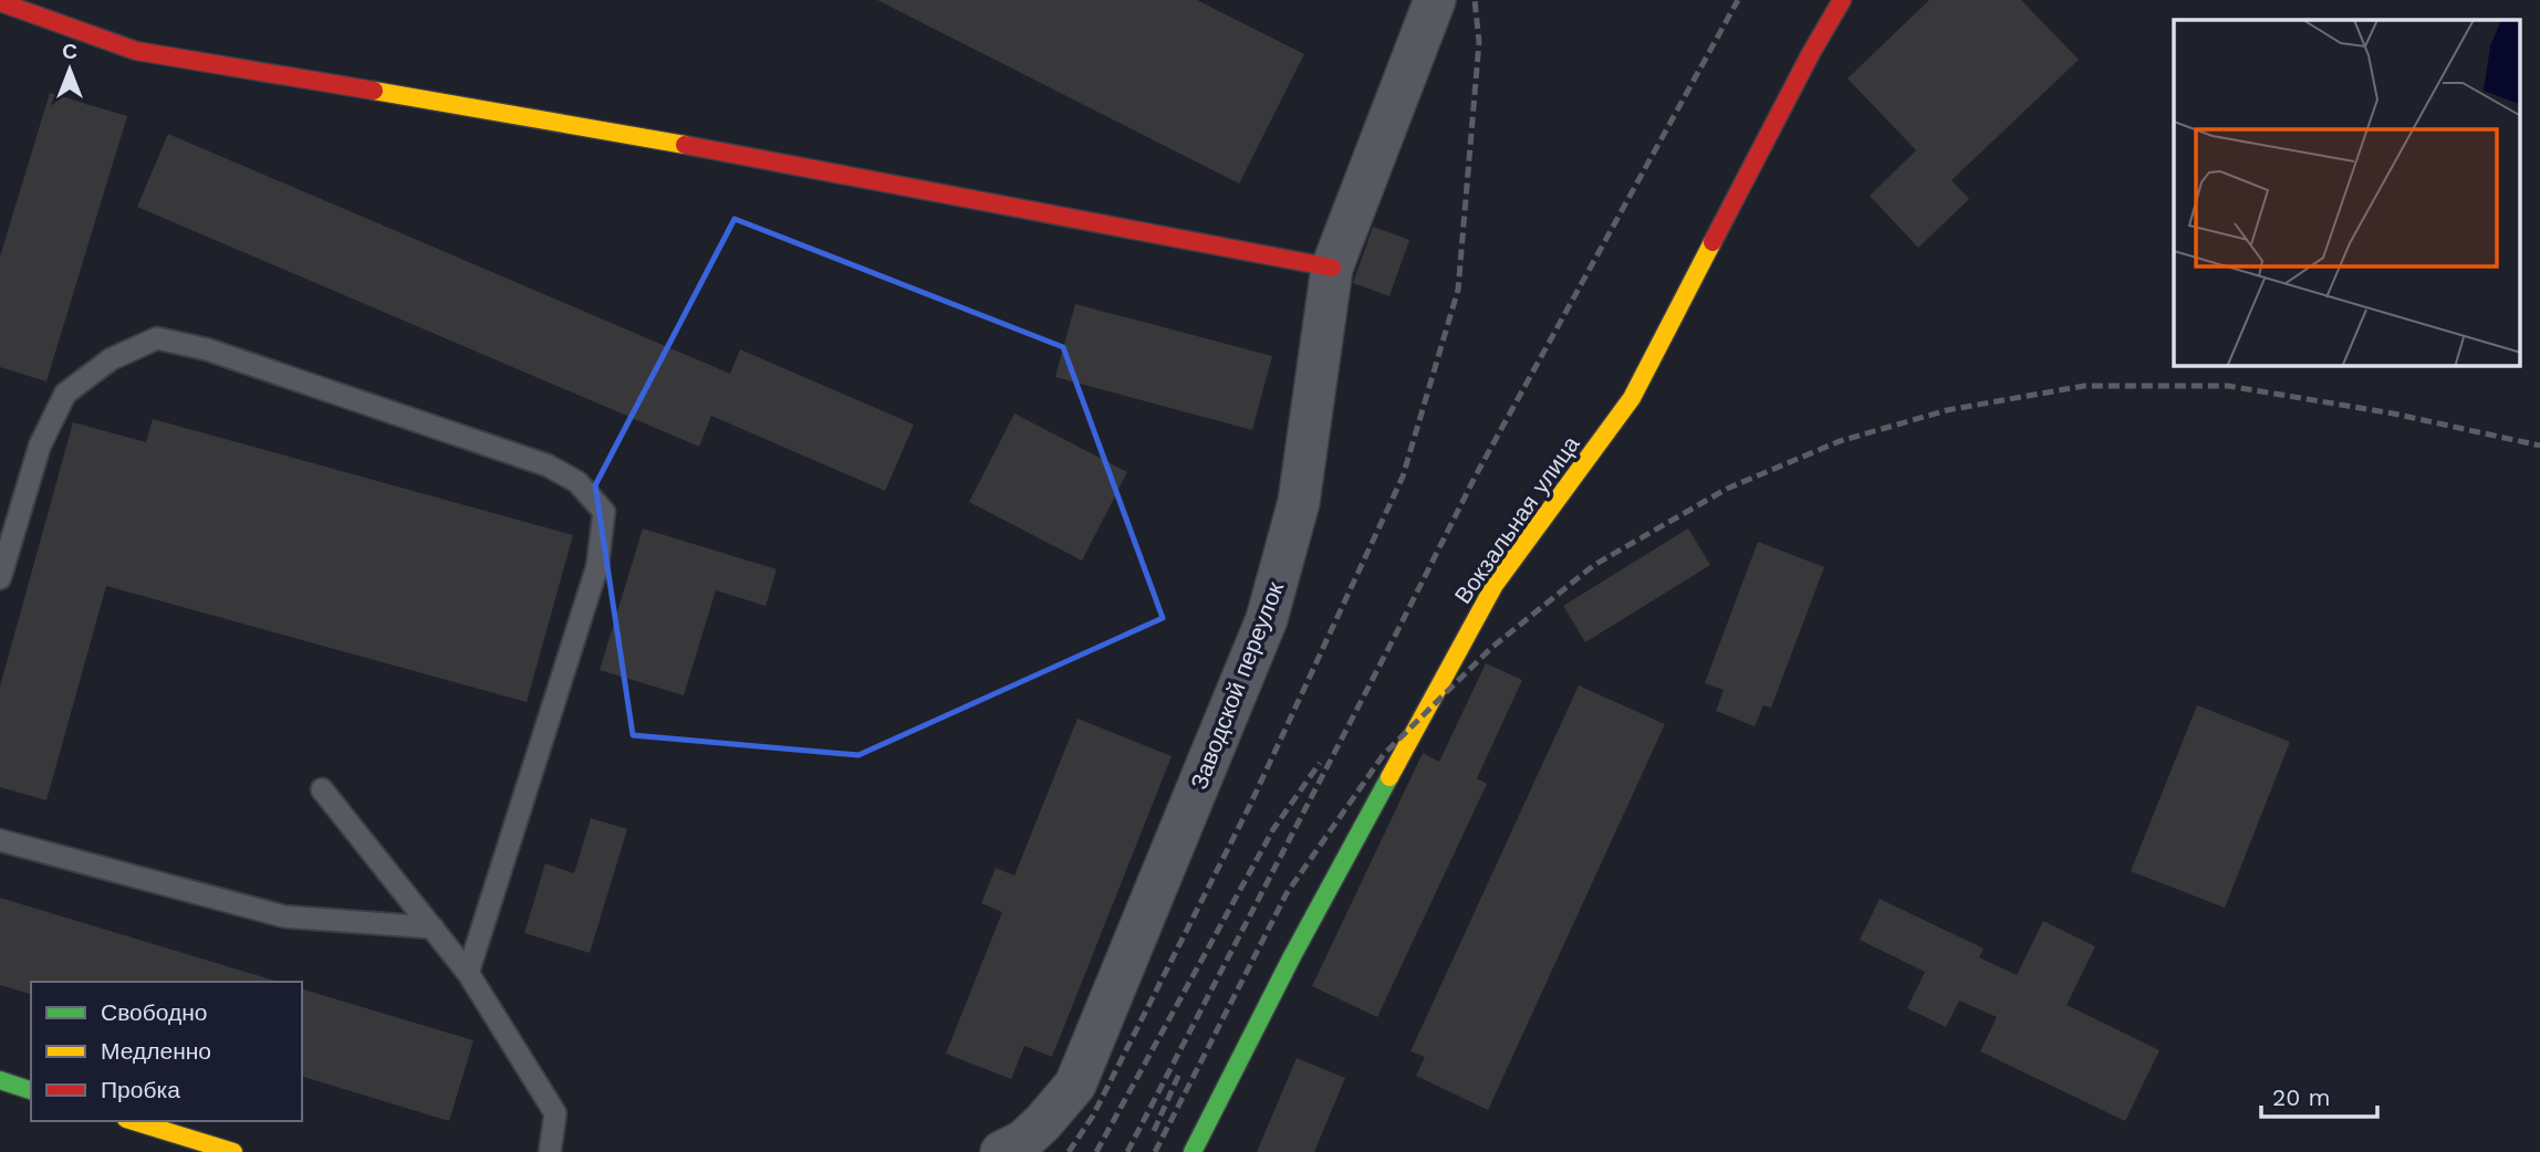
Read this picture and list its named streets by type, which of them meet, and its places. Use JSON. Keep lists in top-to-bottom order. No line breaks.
{"streets":{"street":["Вокзальная улица","Заводской переулок"]},"legend":["Свободно","Медленно","Пробка"],"scale_bar":"20 m","north":"top"}
